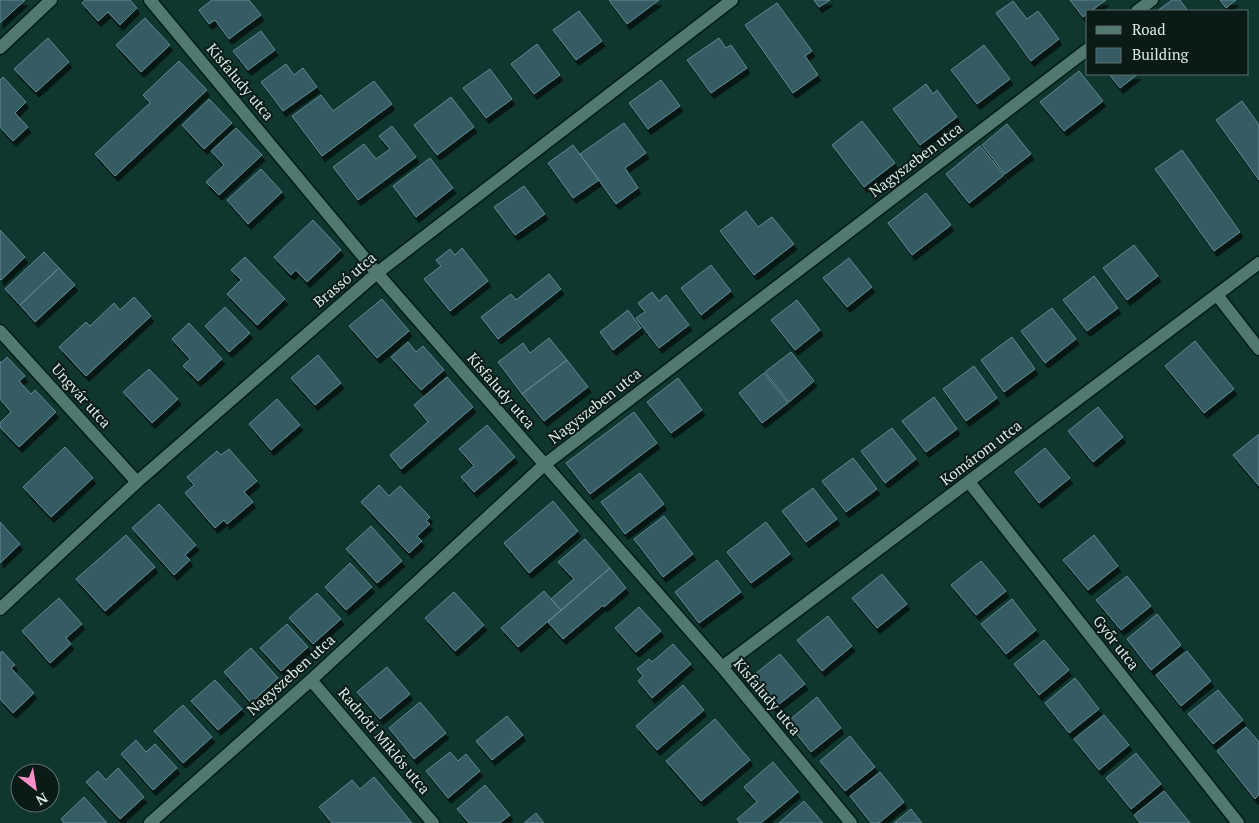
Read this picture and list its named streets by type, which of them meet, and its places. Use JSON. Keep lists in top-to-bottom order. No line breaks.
{"streets":{"street":["Kisfaludy utca","Nagyszeben utca","Brassó utca","Ungvár utca","Komárom utca","Győr utca","Radnóti Miklós utca"]},"crossings":[["Kisfaludy utca","Nagyszeben utca"],["Kisfaludy utca","Brassó utca"],["Kisfaludy utca","Komárom utca"],["Nagyszeben utca","Radnóti Miklós utca"],["Brassó utca","Ungvár utca"],["Komárom utca","Győr utca"]],"legend":["Road","Building"],"north":"bottom right"}
